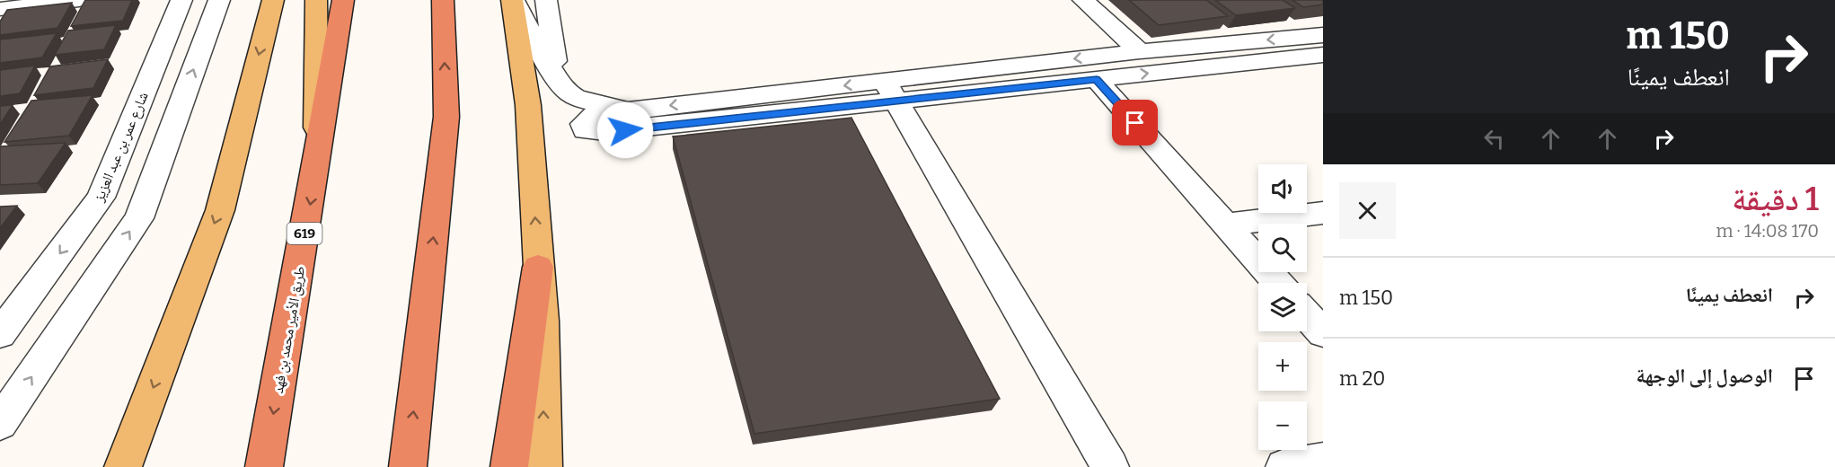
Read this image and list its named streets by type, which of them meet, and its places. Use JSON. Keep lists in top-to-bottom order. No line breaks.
{"streets":{"highway":["619","طريق الأمير محمد بن فهد"],"street":["شارع عمر بن عبد العزيز"]},"page":{"turn":["150 m","انعطف يمينًا"],"heading":["1 دقيقة","170 m · 14:08"],"map_buttons":["+","−"],"list":[{"name":"انعطف يمينًا","value":"150 m"},{"name":"الوصول إلى الوجهة","value":"20 m"}]}}
